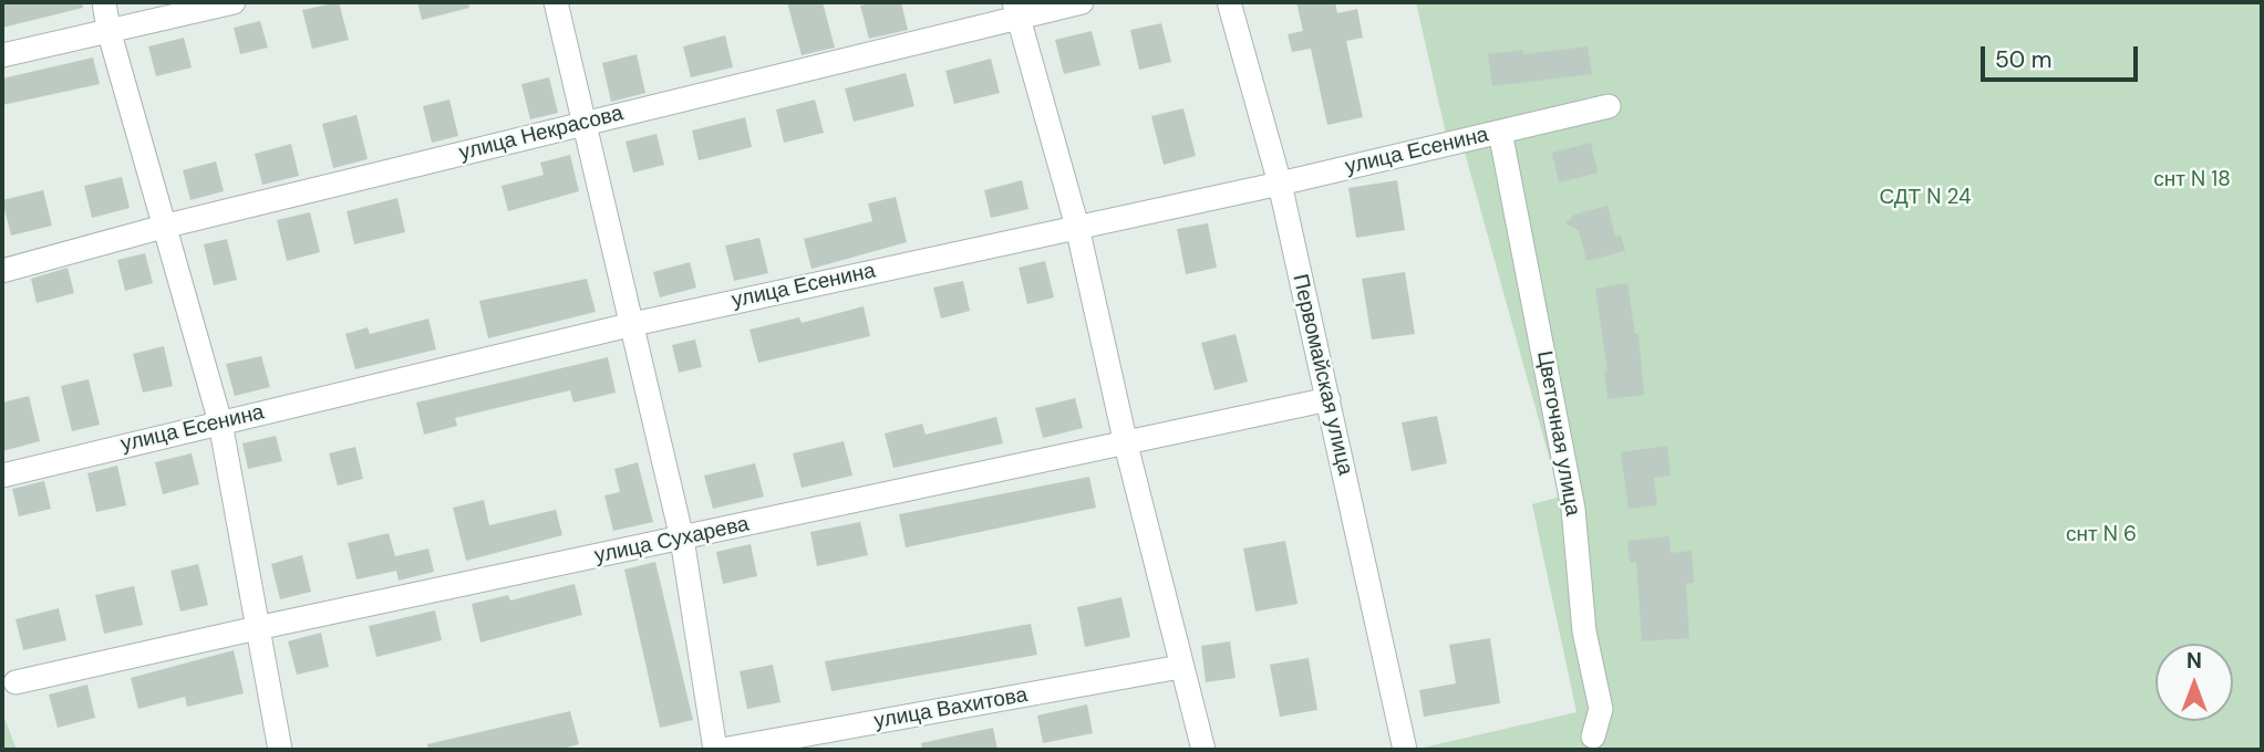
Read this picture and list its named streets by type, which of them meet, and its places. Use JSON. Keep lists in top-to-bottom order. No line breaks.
{"streets":{"street":["улица Некрасова","улица Есенина","Первомайская улица","Цветочная улица","улица Сухарева","улица Вахитова"]},"crossings":[["улица Есенина","Первомайская улица"],["улица Есенина","Цветочная улица"],["Первомайская улица","улица Сухарева"]],"parks":["снт N 18","СДТ N 24","снт N 6"],"scale_bar":"50 m","north":"top"}
